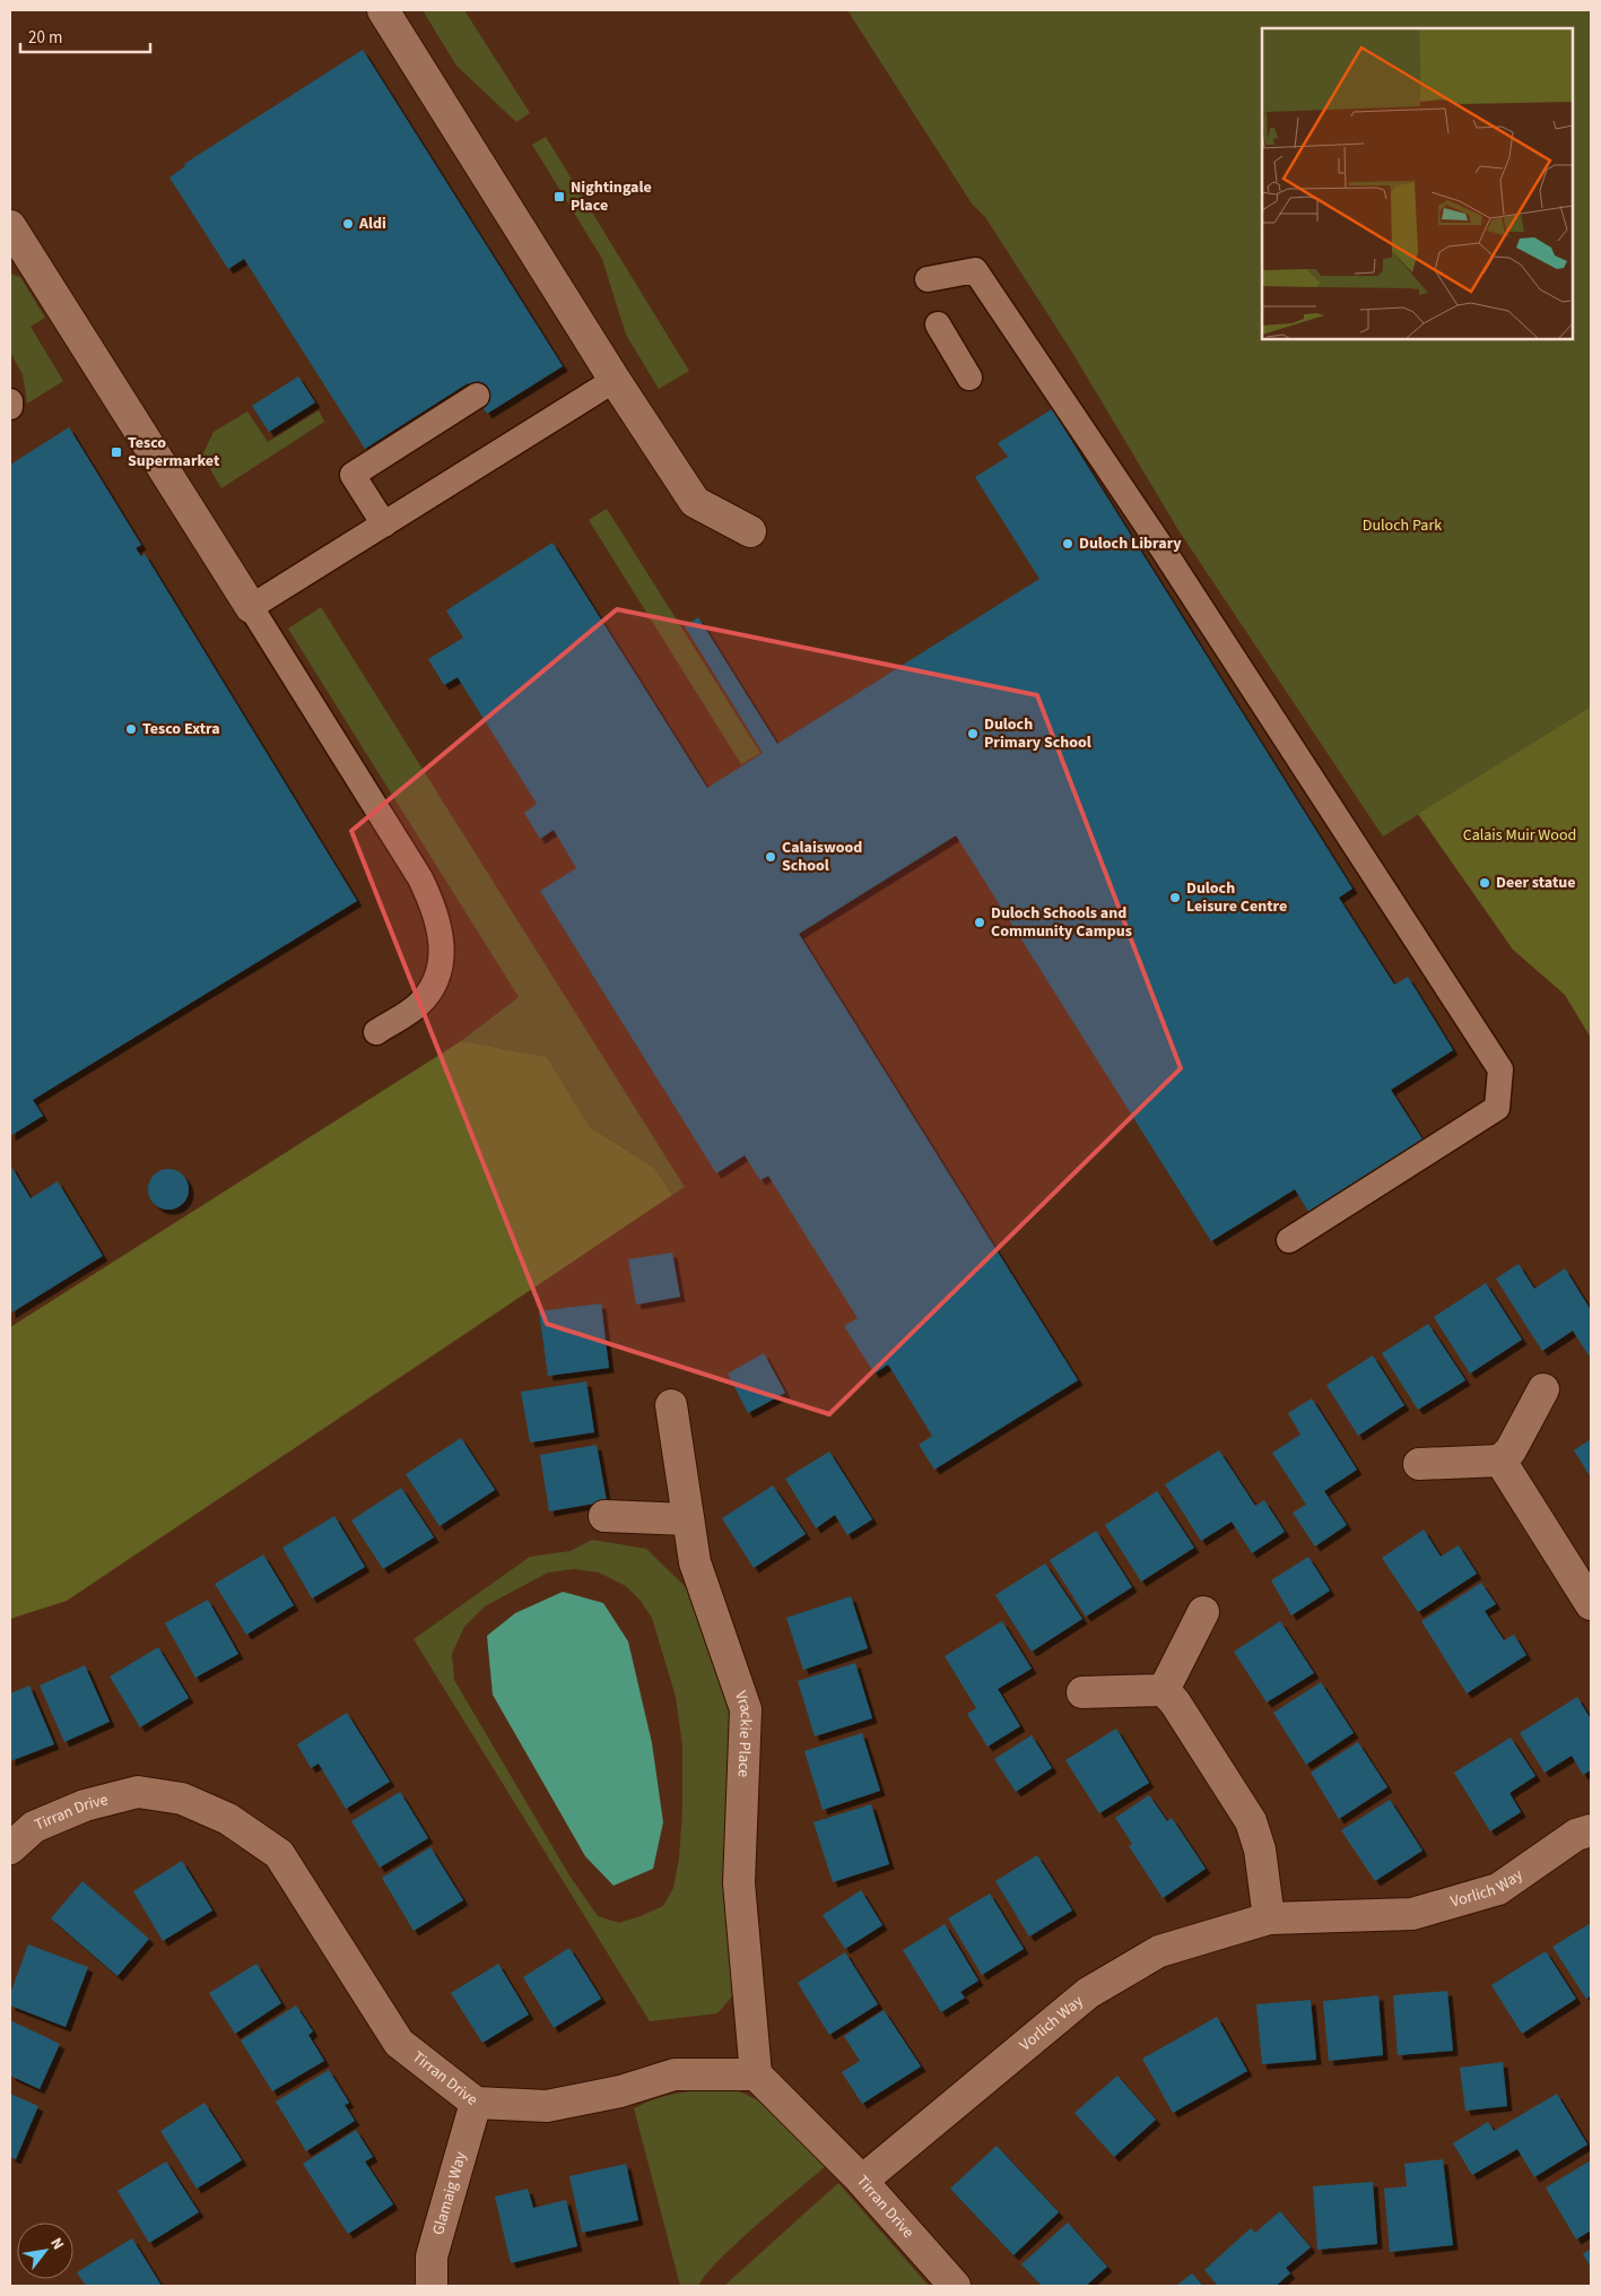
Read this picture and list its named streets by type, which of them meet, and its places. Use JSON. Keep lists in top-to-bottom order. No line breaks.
{"streets":{"street":["Vrackie Place","Tirran Drive","Vorlich Way","Glamaig Way"]},"crossings":[["Vrackie Place","Tirran Drive"],["Tirran Drive","Vorlich Way"],["Tirran Drive","Glamaig Way"]],"parks":["Duloch Park","Calais Muir Wood"],"places":{"transit":["Nightingale Place","Tesco Supermarket"],"other":["Aldi","Duloch Library","Tesco Extra","Duloch Primary School","Calaiswood School","Deer statue","Duloch Leisure Centre","Duloch Schools and Community Campus"]},"scale_bar":"20 m","north":"top right"}
